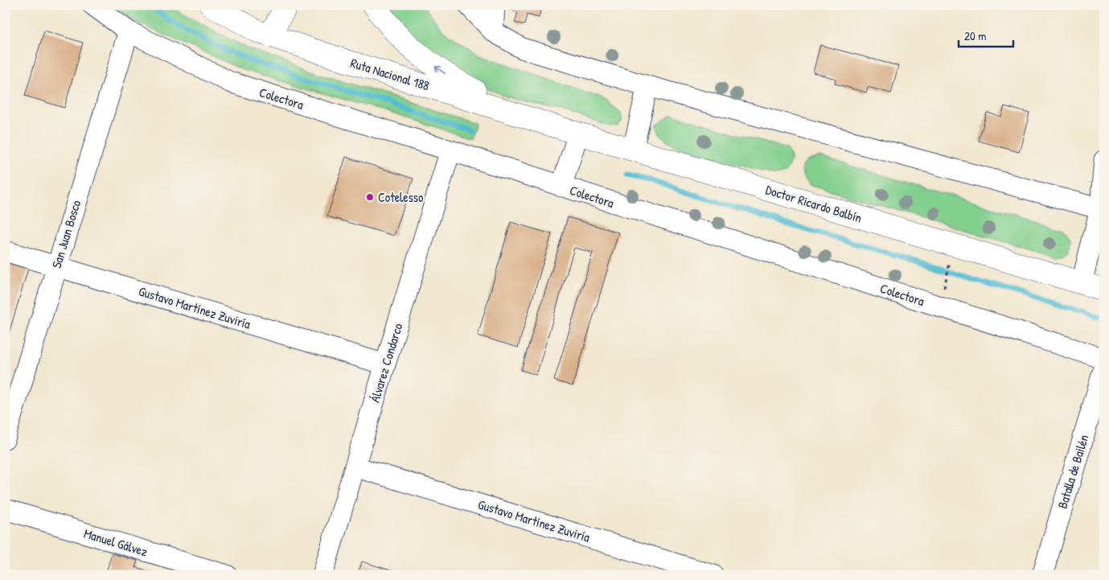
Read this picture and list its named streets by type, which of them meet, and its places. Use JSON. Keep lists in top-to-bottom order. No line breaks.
{"streets":{"main road":["Ruta Nacional 188","Doctor Ricardo Balbín"],"street":["Colectora","San Juan Bosco","Gustavo Martínez Zuviría","Álvarez Condarco","Batalla de Bailén","Manuel Gálvez"]},"crossings":[["Ruta Nacional 188","Doctor Ricardo Balbín"],["Colectora","San Juan Bosco"],["Colectora","Álvarez Condarco"],["San Juan Bosco","Gustavo Martínez Zuviría"],["Gustavo Martínez Zuviría","Álvarez Condarco"]],"places":["Cotelesso"],"scale_bar":"20 m"}
